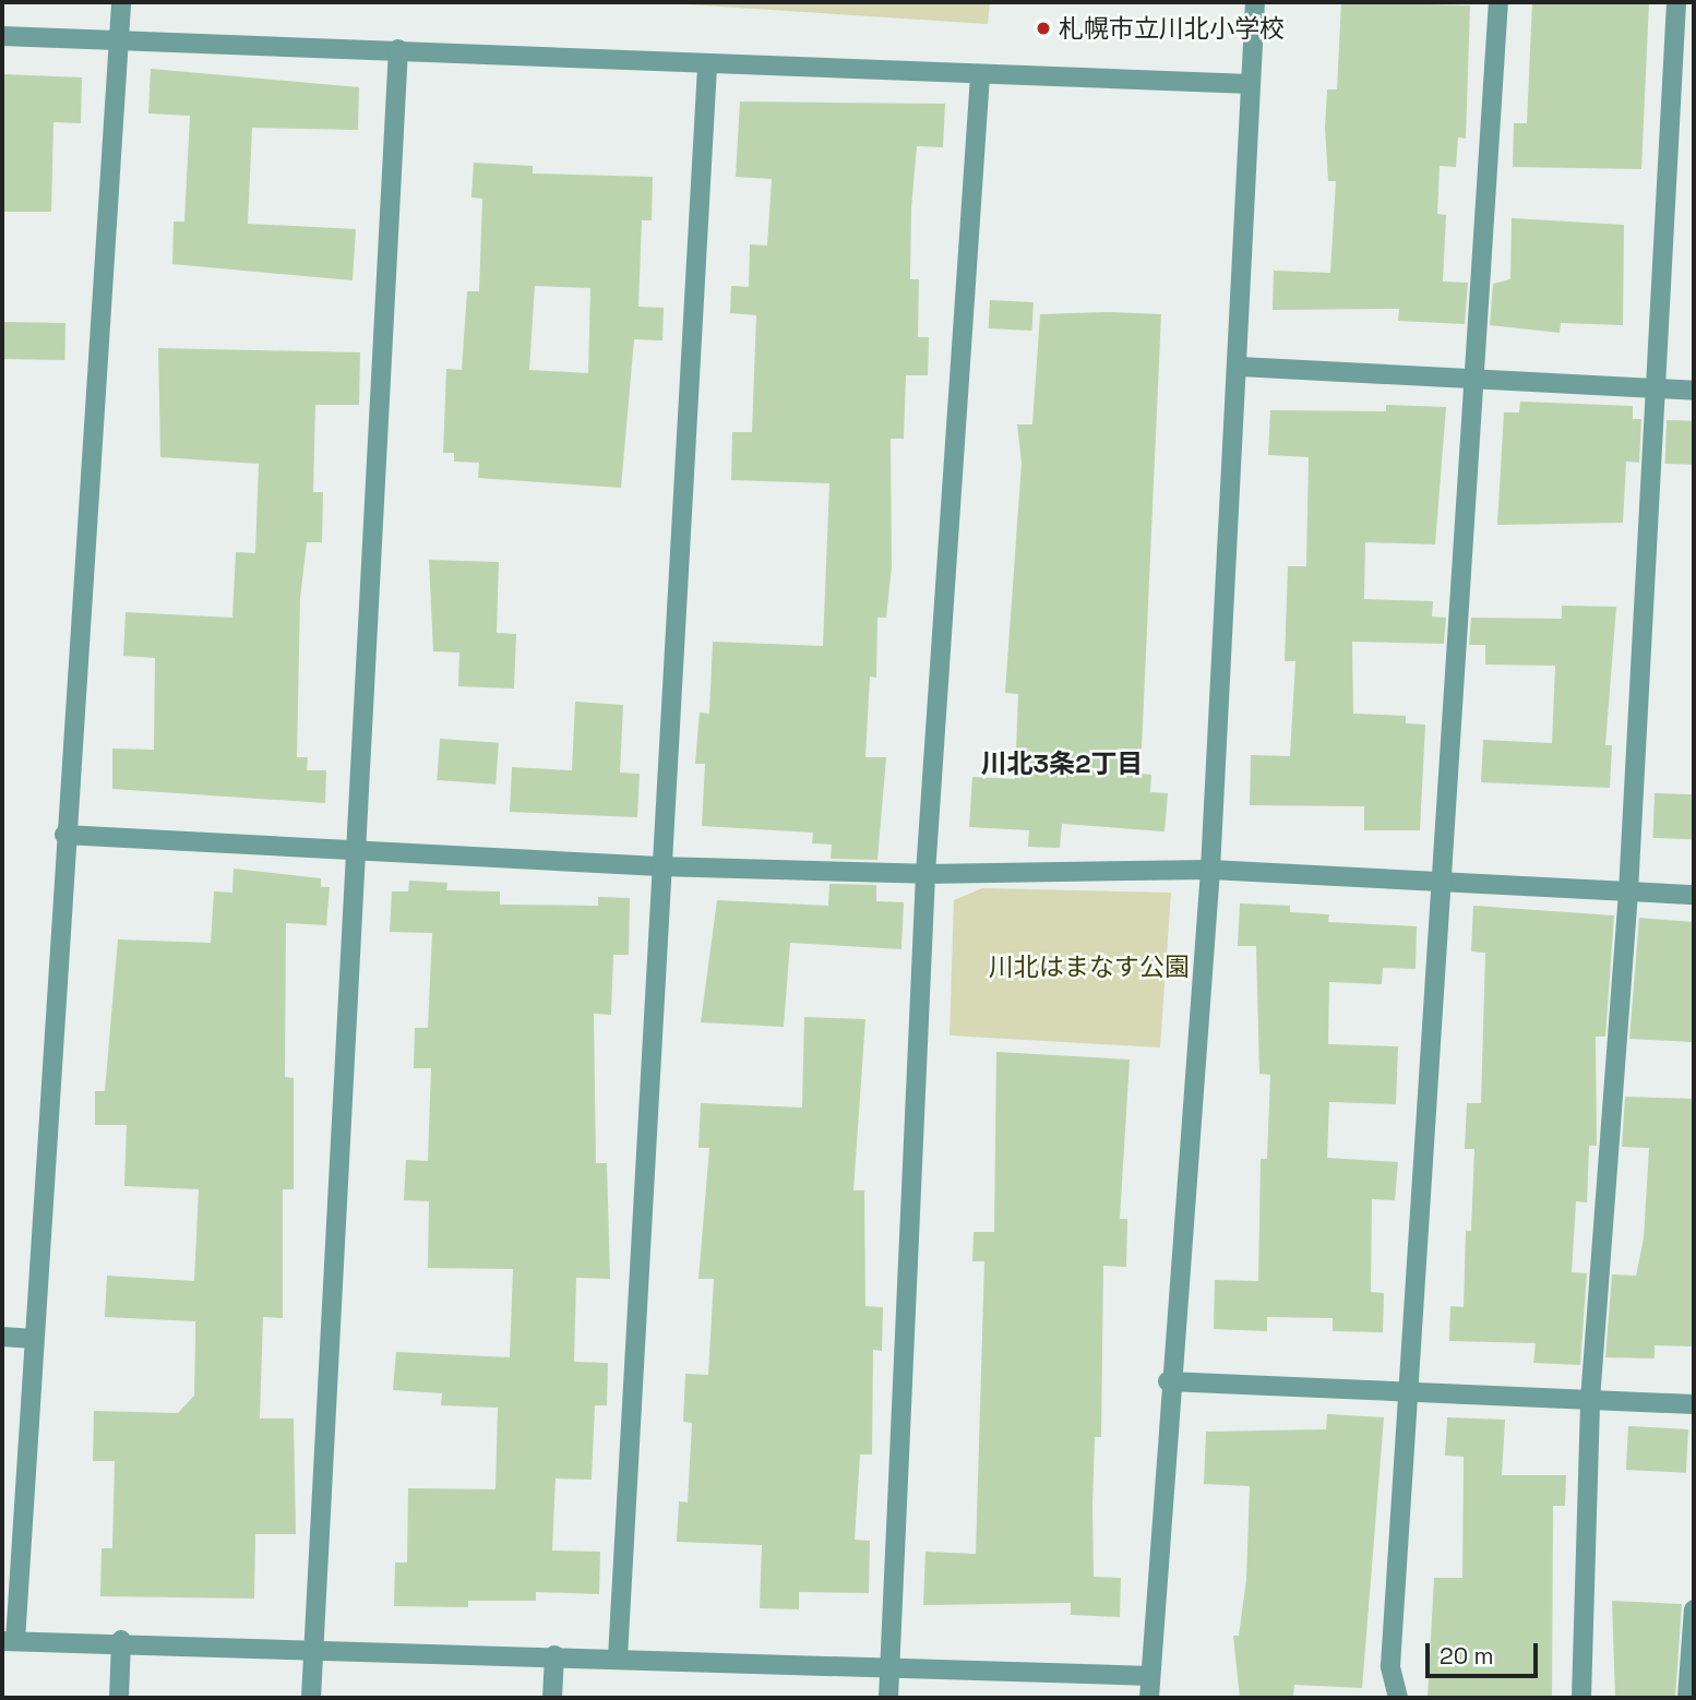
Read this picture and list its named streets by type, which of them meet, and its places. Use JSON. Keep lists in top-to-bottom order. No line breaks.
{"districts":["川北3条2丁目"],"parks":["川北はまなす公園"],"places":["札幌市立川北小学校"],"scale_bar":"20 m"}
